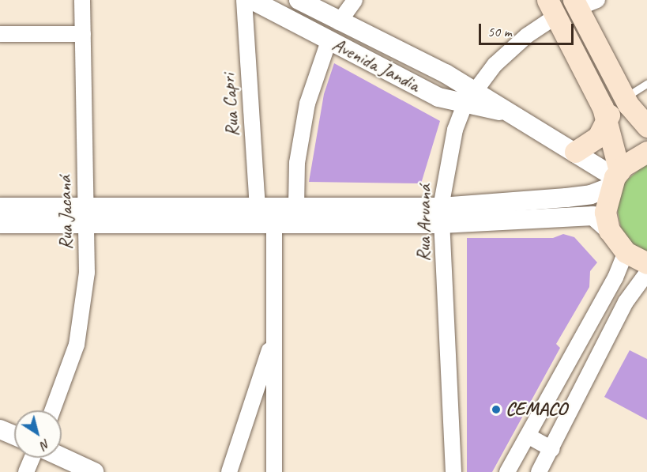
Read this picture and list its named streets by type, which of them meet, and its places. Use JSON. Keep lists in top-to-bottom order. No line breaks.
{"streets":{"street":["Avenida Jandia","Rua Capri","Rua Jacaná","Rua Aruaná"]},"crossings":[["Avenida Jandia","Rua Aruaná"]],"places":["CEMACO"],"scale_bar":"50 m","north":"bottom right"}
